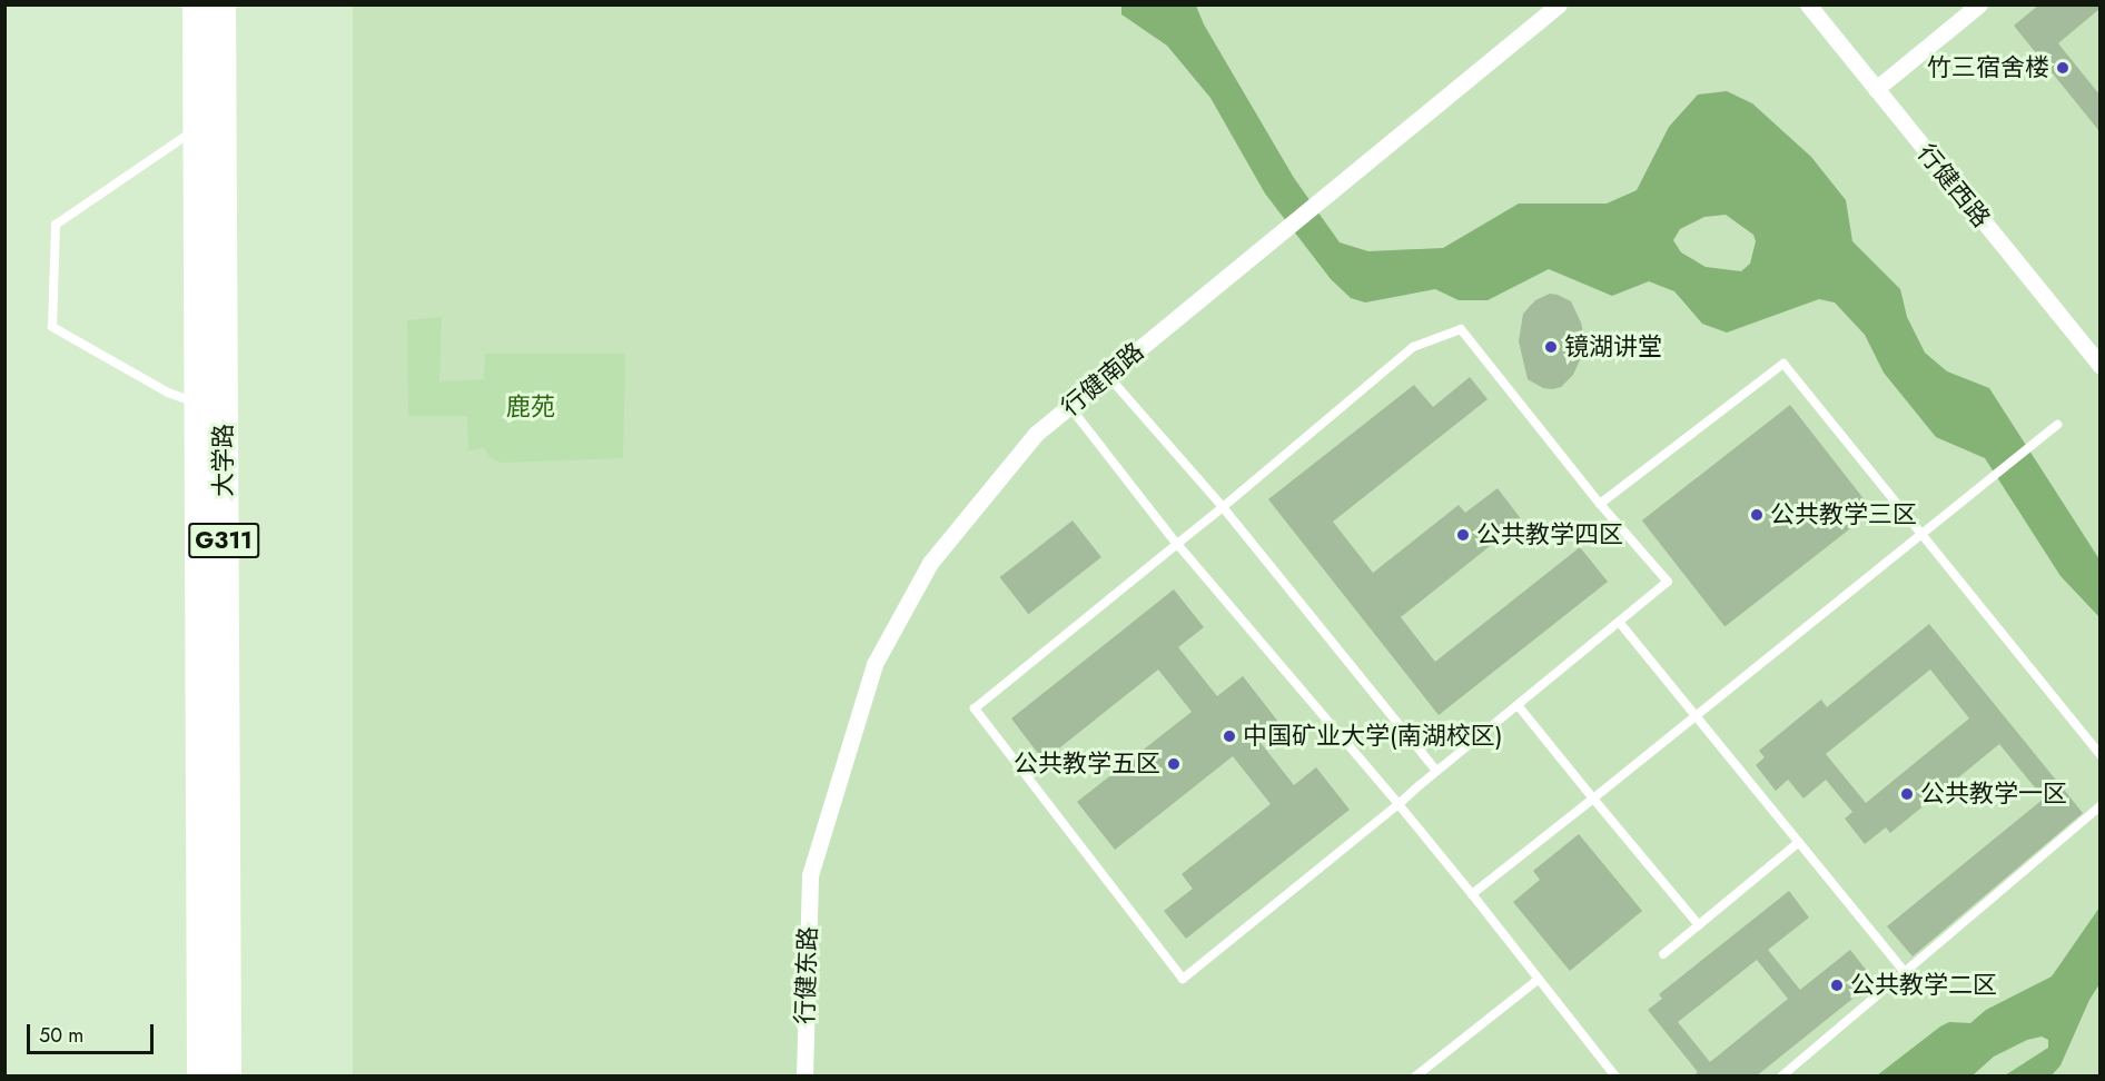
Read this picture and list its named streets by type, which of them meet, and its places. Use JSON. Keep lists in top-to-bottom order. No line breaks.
{"streets":{"highway":["大学路","G311"],"street":["行健西路","行健南路","行健东路"]},"crossings":[["行健南路","行健东路"]],"parks":["鹿苑"],"places":["竹三宿舍楼","镜湖讲堂","公共教学三区","公共教学四区","中国矿业大学(南湖校区)","公共教学五区","公共教学一区","公共教学二区"],"scale_bar":"50 m"}
